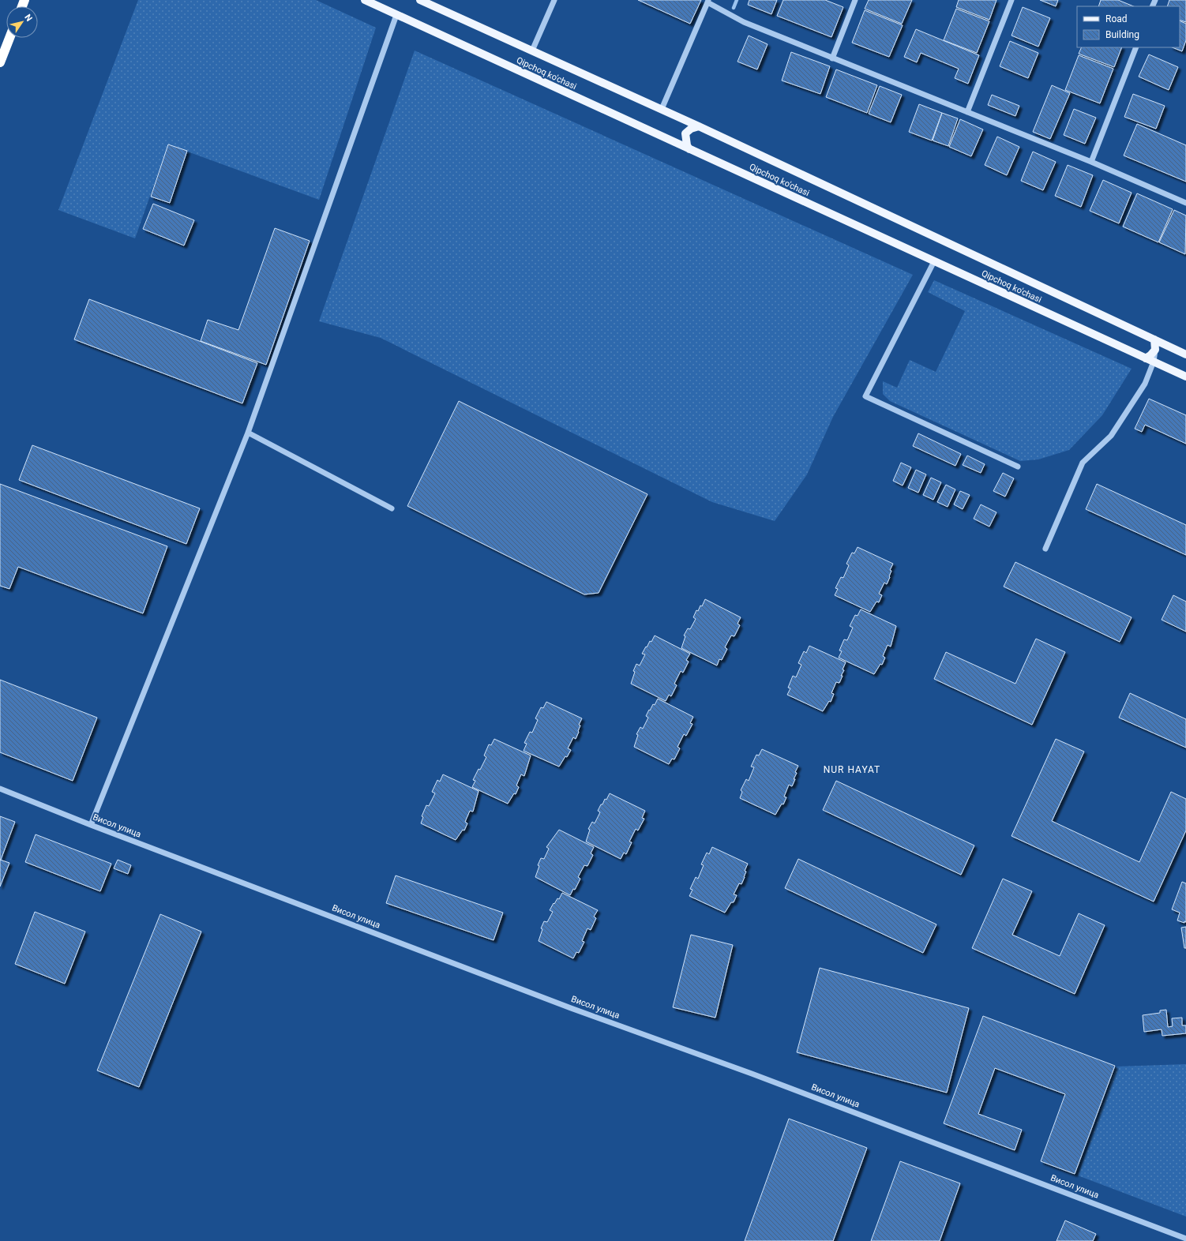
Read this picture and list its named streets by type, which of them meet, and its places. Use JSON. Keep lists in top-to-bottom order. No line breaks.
{"streets":{"main road":["Qipchoq ko'chasi"],"street":["Висол улица"]},"districts":["NUR HAYAT"],"legend":["Road","Building"],"north":"top right"}
